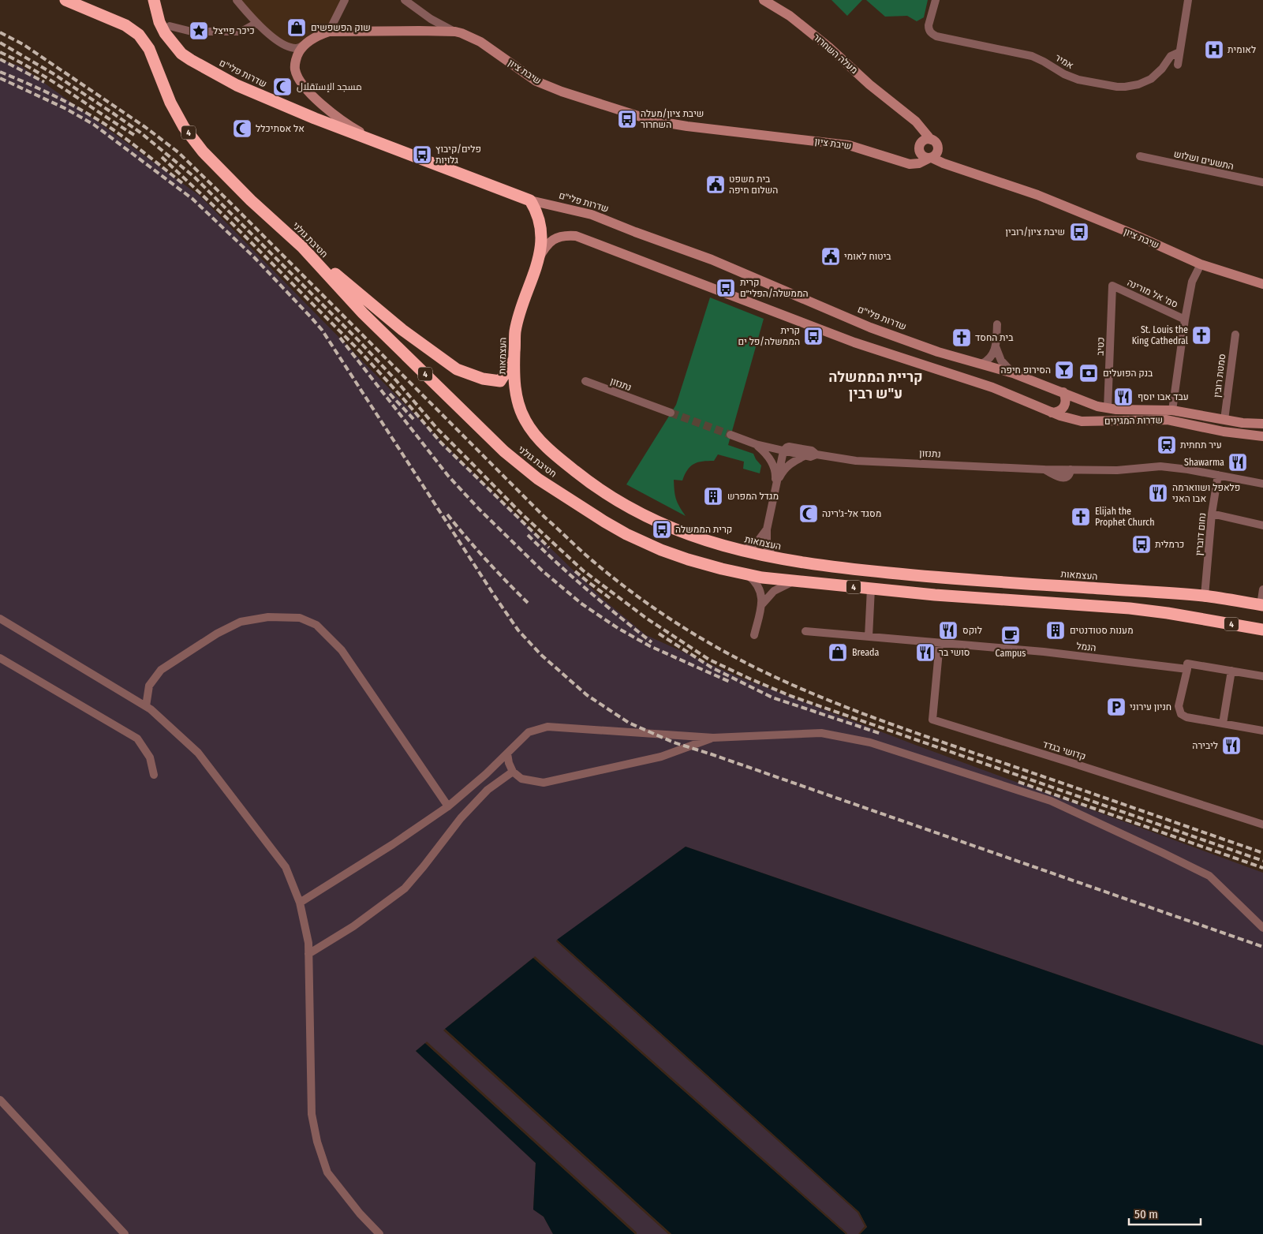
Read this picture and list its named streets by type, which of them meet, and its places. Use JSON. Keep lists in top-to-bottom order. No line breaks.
{"streets":{"highway":["שדרות פלי\"ם","4","חטיבת גולני","העצמאות"],"street":["מעלה השחרור","אמיר","שיבת ציון","התשעים ושלוש","סמ' אל מורינה","כטיב","סמטת רובין","נתנזון","שדרות המגינים","נחום דוברין","הנמל","קדושי בגדד"]},"crossings":[["מעלה השחרור","שיבת ציון"],["שדרות פלי\"ם","העצמאות"],["שדרות פלי\"ם","שדרות המגינים"],["4","חטיבת גולני"],["סמ' אל מורינה","כטיב"],["כטיב","שדרות המגינים"],["העצמאות","נחום דוברין"],["סמטת רובין","שדרות המגינים"],["נתנזון","נחום דוברין"],["הנמל","קדושי בגדד"]],"districts":["קריית הממשלה ע\"ש רבין"],"places":{"shop":["שוק הפשפשים","Breada"],"place":["כיכר פייצל"],"hospital":["לאומית"],"mosque":["مسجد الإستقلال","אל אסתיכלל","מסגד אל-ג'רינה"],"bus stop":["שיבת ציון/מעלה השחרור","פלים/קיבוץ גלויות","שיבת ציון/רובין","קרית הממשלה/הפלי״ם","קרית הממשלה/פל ים","קרית הממשלה","כרמלית"],"public building":["בית משפט השלום חיפה","ביטוח לאומי"],"church":["St. Louis the King Cathedral","בית החסד","Elijah the Prophet Church"],"bar":["הסירופ חיפה"],"bank":["בנק הפועלים"],"restaurant":["עבד אבו יוסף","Shawarma","פלאפל ושווארמה אבו האני","לוקס","סושי בר","ליבירה"],"station":["עיר תחתית"],"building":["מגדל המפרש","מענות סטודנטים"],"cafe":["Campus"],"parking":["חניון עירוני"]},"scale_bar":"50 m"}
